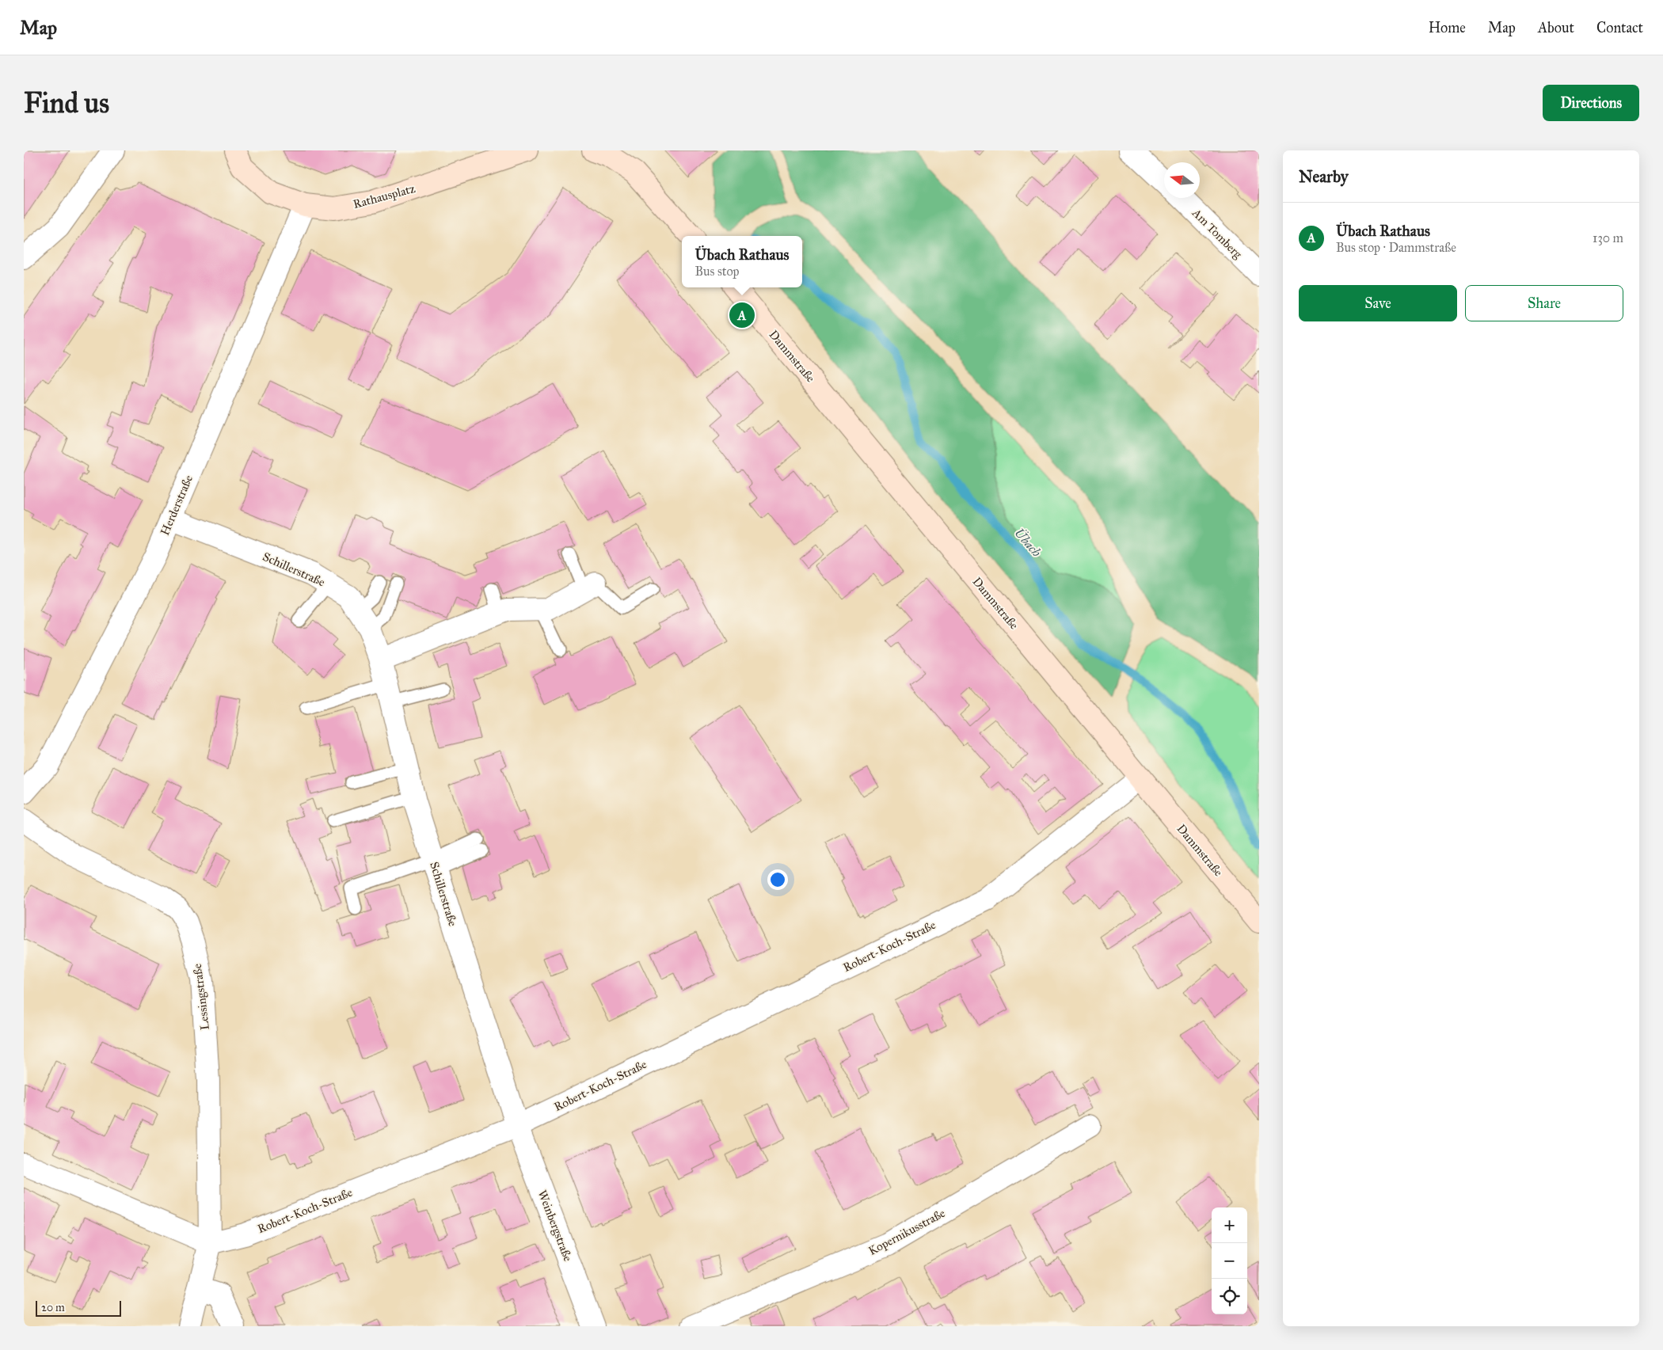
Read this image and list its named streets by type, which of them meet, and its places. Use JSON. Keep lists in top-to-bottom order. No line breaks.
{"streets":{"street":["Rathausplatz","Am Tomberg","Dammstraße","Herderstraße","Schillerstraße","Robert-Koch-Straße","Lessingstraße","Weinbergstraße","Kopernikusstraße"]},"crossings":[["Rathausplatz","Herderstraße"],["Dammstraße","Robert-Koch-Straße"],["Herderstraße","Schillerstraße"],["Schillerstraße","Robert-Koch-Straße"],["Schillerstraße","Weinbergstraße"],["Robert-Koch-Straße","Lessingstraße"],["Robert-Koch-Straße","Weinbergstraße"]],"water":["Übach"],"scale_bar":"20 m","north":"left","page":{"header":"Map","nav":["Home","Map","About","Contact"],"buttons":["Directions",["Save","Share"]],"title":"Find us","heading":"Nearby","list":[{"mark":"A","name":"Übach Rathaus","note":"Bus stop · Dammstraße","value":"130 m"}],"popup":["Übach Rathaus","Bus stop"],"pins":"A","map_buttons":["+","−"],"scale":"20 m"}}
